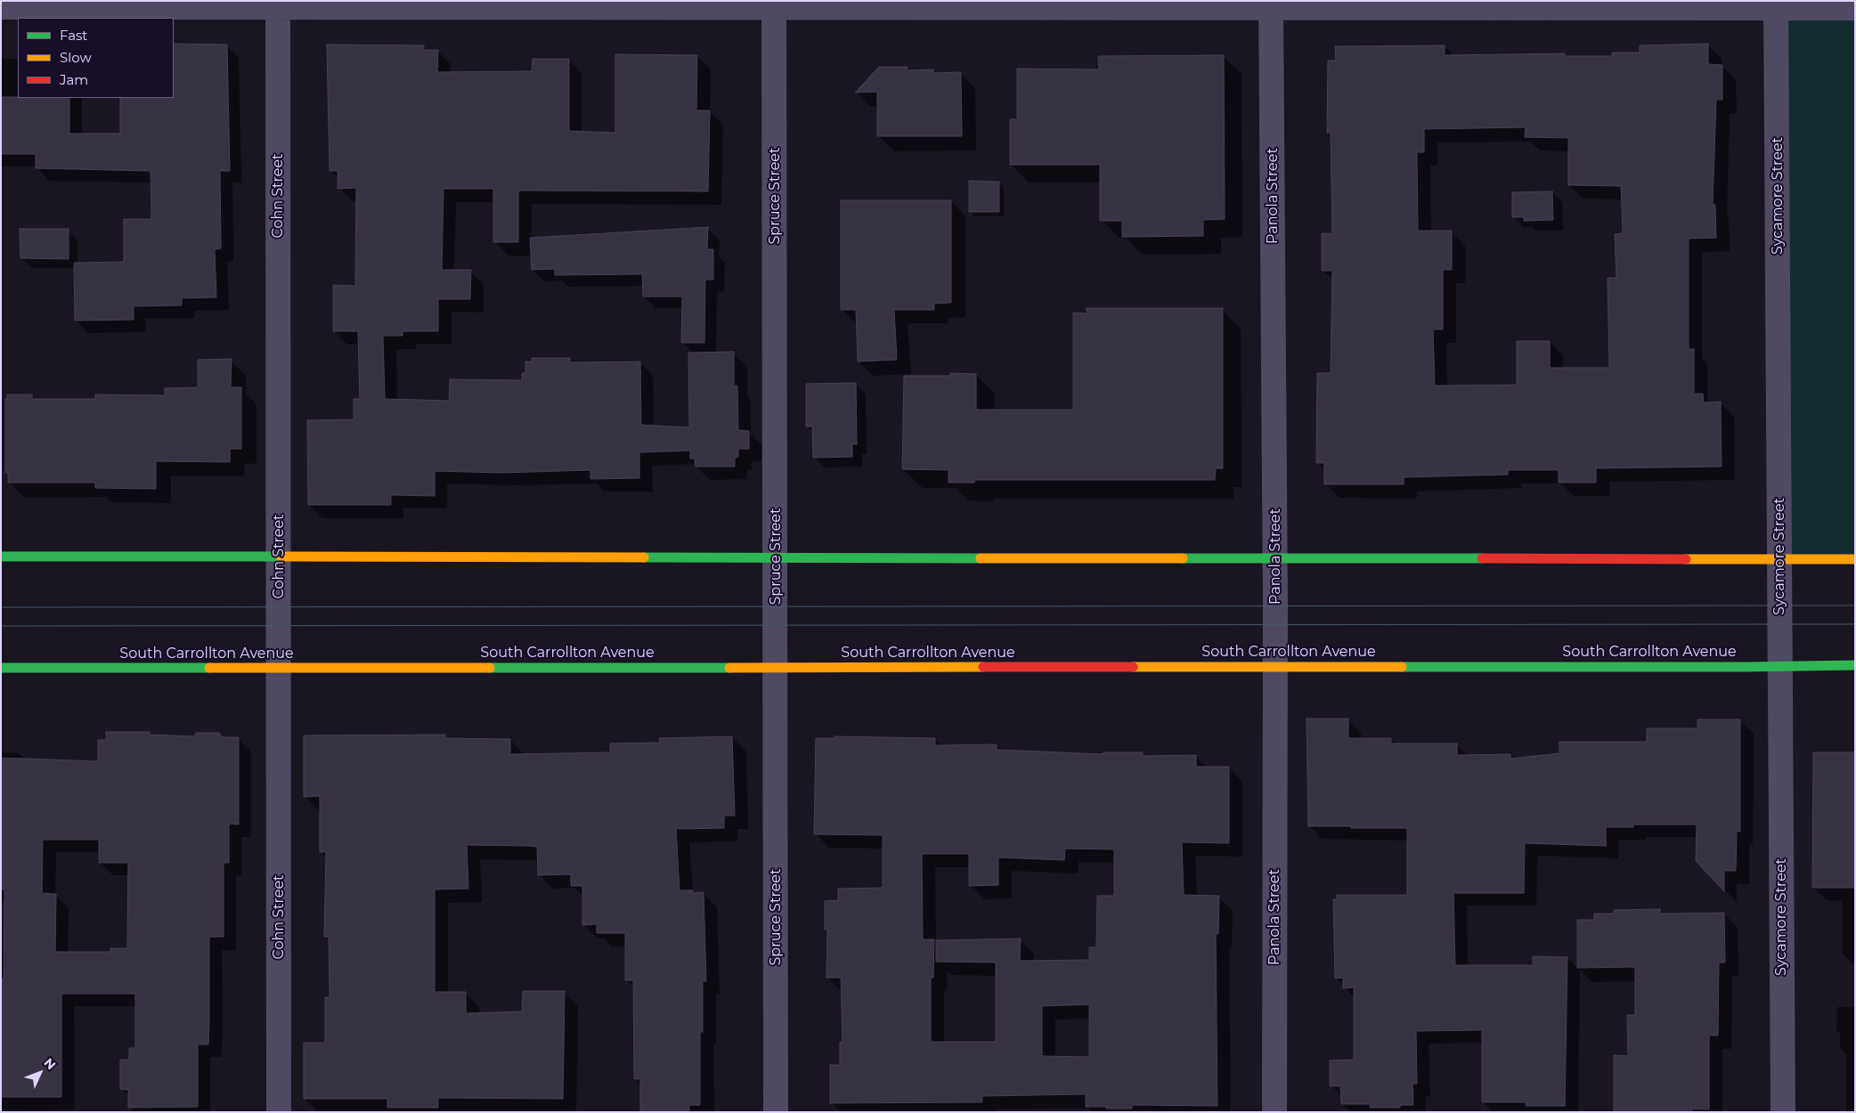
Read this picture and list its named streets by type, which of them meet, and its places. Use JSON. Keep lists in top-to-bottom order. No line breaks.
{"streets":{"main road":["South Carrollton Avenue"],"street":["Cohn Street","Spruce Street","Panola Street","Sycamore Street"]},"crossings":[["Cohn Street","South Carrollton Avenue"],["Spruce Street","South Carrollton Avenue"],["Panola Street","South Carrollton Avenue"],["Sycamore Street","South Carrollton Avenue"]],"legend":["Fast","Slow","Jam"],"north":"top right"}
